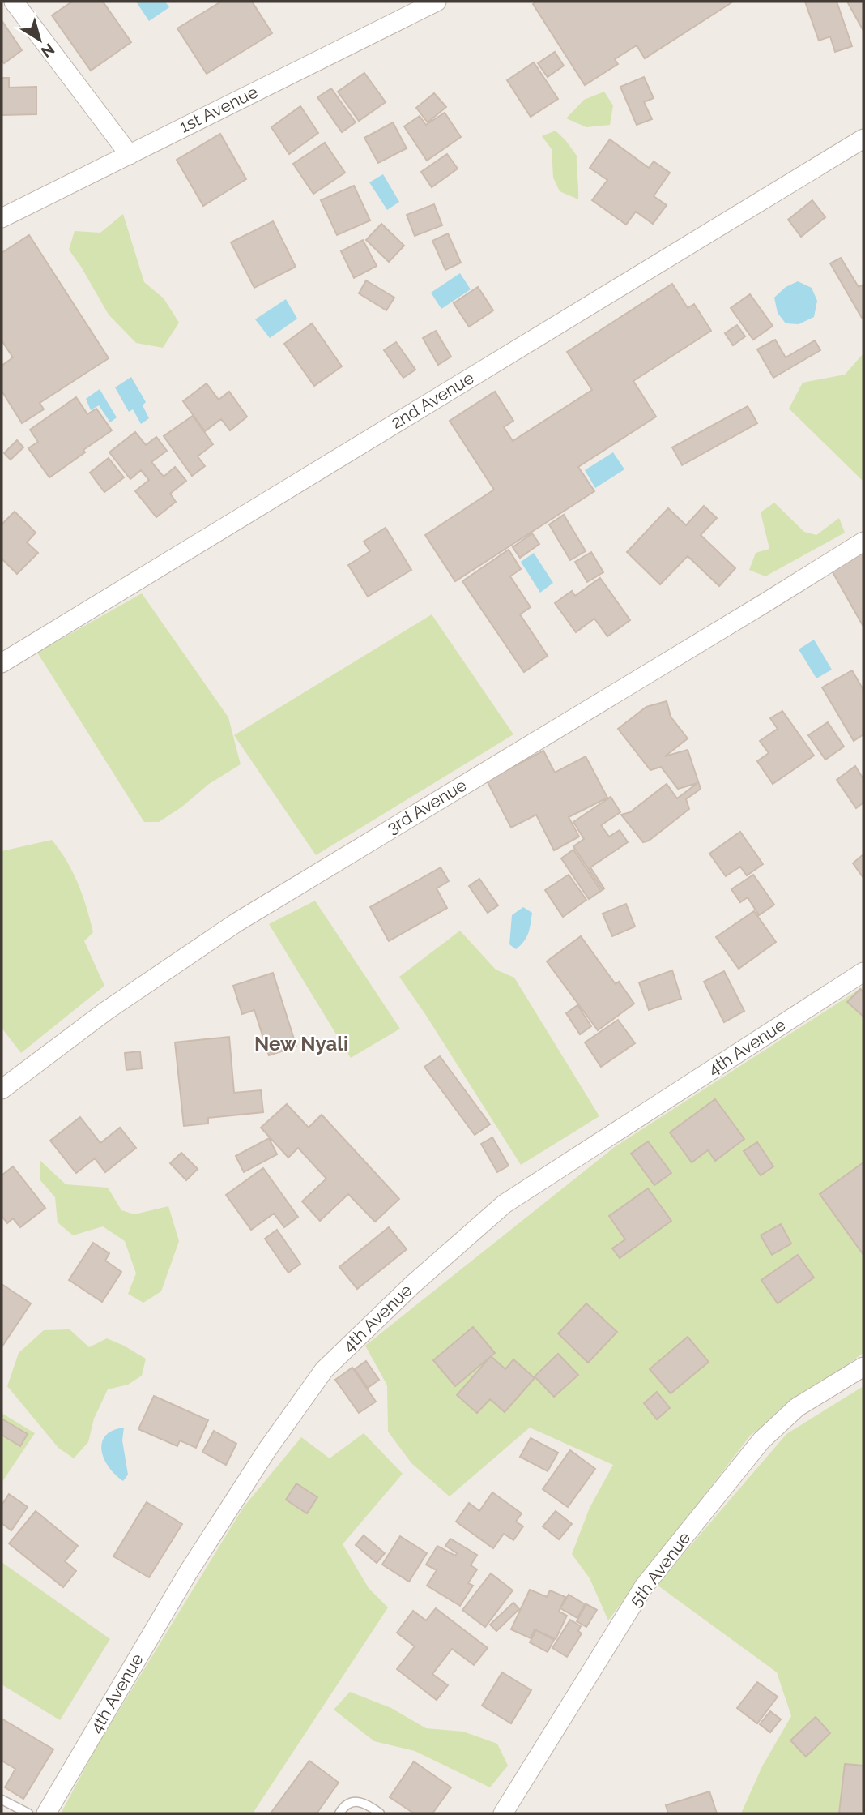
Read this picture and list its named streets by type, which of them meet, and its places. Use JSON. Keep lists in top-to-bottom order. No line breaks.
{"streets":{"street":["1st Avenue","2nd Avenue","3rd Avenue","4th Avenue","5th Avenue"]},"districts":["New Nyali"],"north":"bottom right"}
